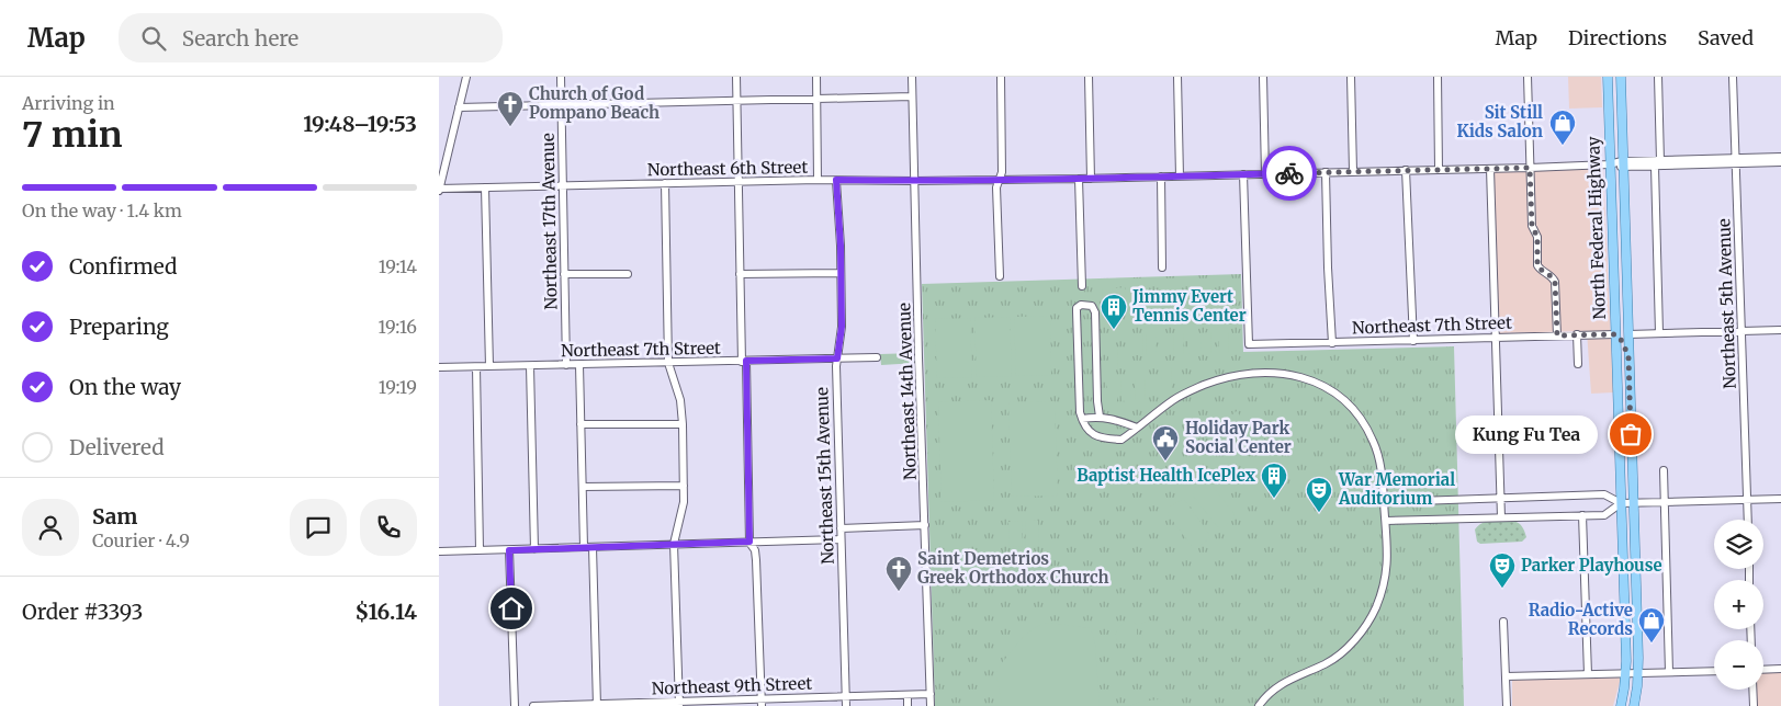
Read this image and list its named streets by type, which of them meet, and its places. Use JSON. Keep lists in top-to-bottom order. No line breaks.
{"streets":{"main road":["North Federal Highway"],"street":["Northeast 6th Street","Northeast 17th Avenue","Northeast 5th Avenue","Northeast 7th Street","Northeast 14th Avenue","Northeast 15th Avenue","Northeast 9th Street"]},"crossings":[["Northeast 6th Street","Northeast 17th Avenue"],["Northeast 6th Street","North Federal Highway"],["Northeast 6th Street","Northeast 5th Avenue"],["Northeast 6th Street","Northeast 7th Street"],["Northeast 6th Street","Northeast 14th Avenue"],["Northeast 6th Street","Northeast 15th Avenue"],["Northeast 17th Avenue","Northeast 7th Street"],["North Federal Highway","Northeast 7th Street"],["Northeast 7th Street","Northeast 15th Avenue"],["Northeast 14th Avenue","Northeast 9th Street"],["Northeast 15th Avenue","Northeast 9th Street"]],"places":{"church":["Church of God Pompano Beach","Saint Demetrios Greek Orthodox Church"],"shop":["Sit Still Kids Salon","Radio-Active Records"],"building":["Jimmy Evert Tennis Center","Baptist Health IcePlex"],"other":["Kung Fu Tea"],"public building":["Holiday Park Social Center"],"theatre":["War Memorial Auditorium","Parker Playhouse"]},"page":{"header":"Map","search":"Search here","nav":["Map","Directions","Saved"],"heading":["7 min","Arriving in","19:48–19:53"],"panel":["Sam","Courier · 4.9","Order #3393","$16.14"],"bar":"On the way · 1.4 km","list":[["Confirmed","19:14"],["Preparing","19:16"],["On the way","19:19"],"Delivered"],"bubble":"Kung Fu Tea","map_buttons":["+","−"]}}
